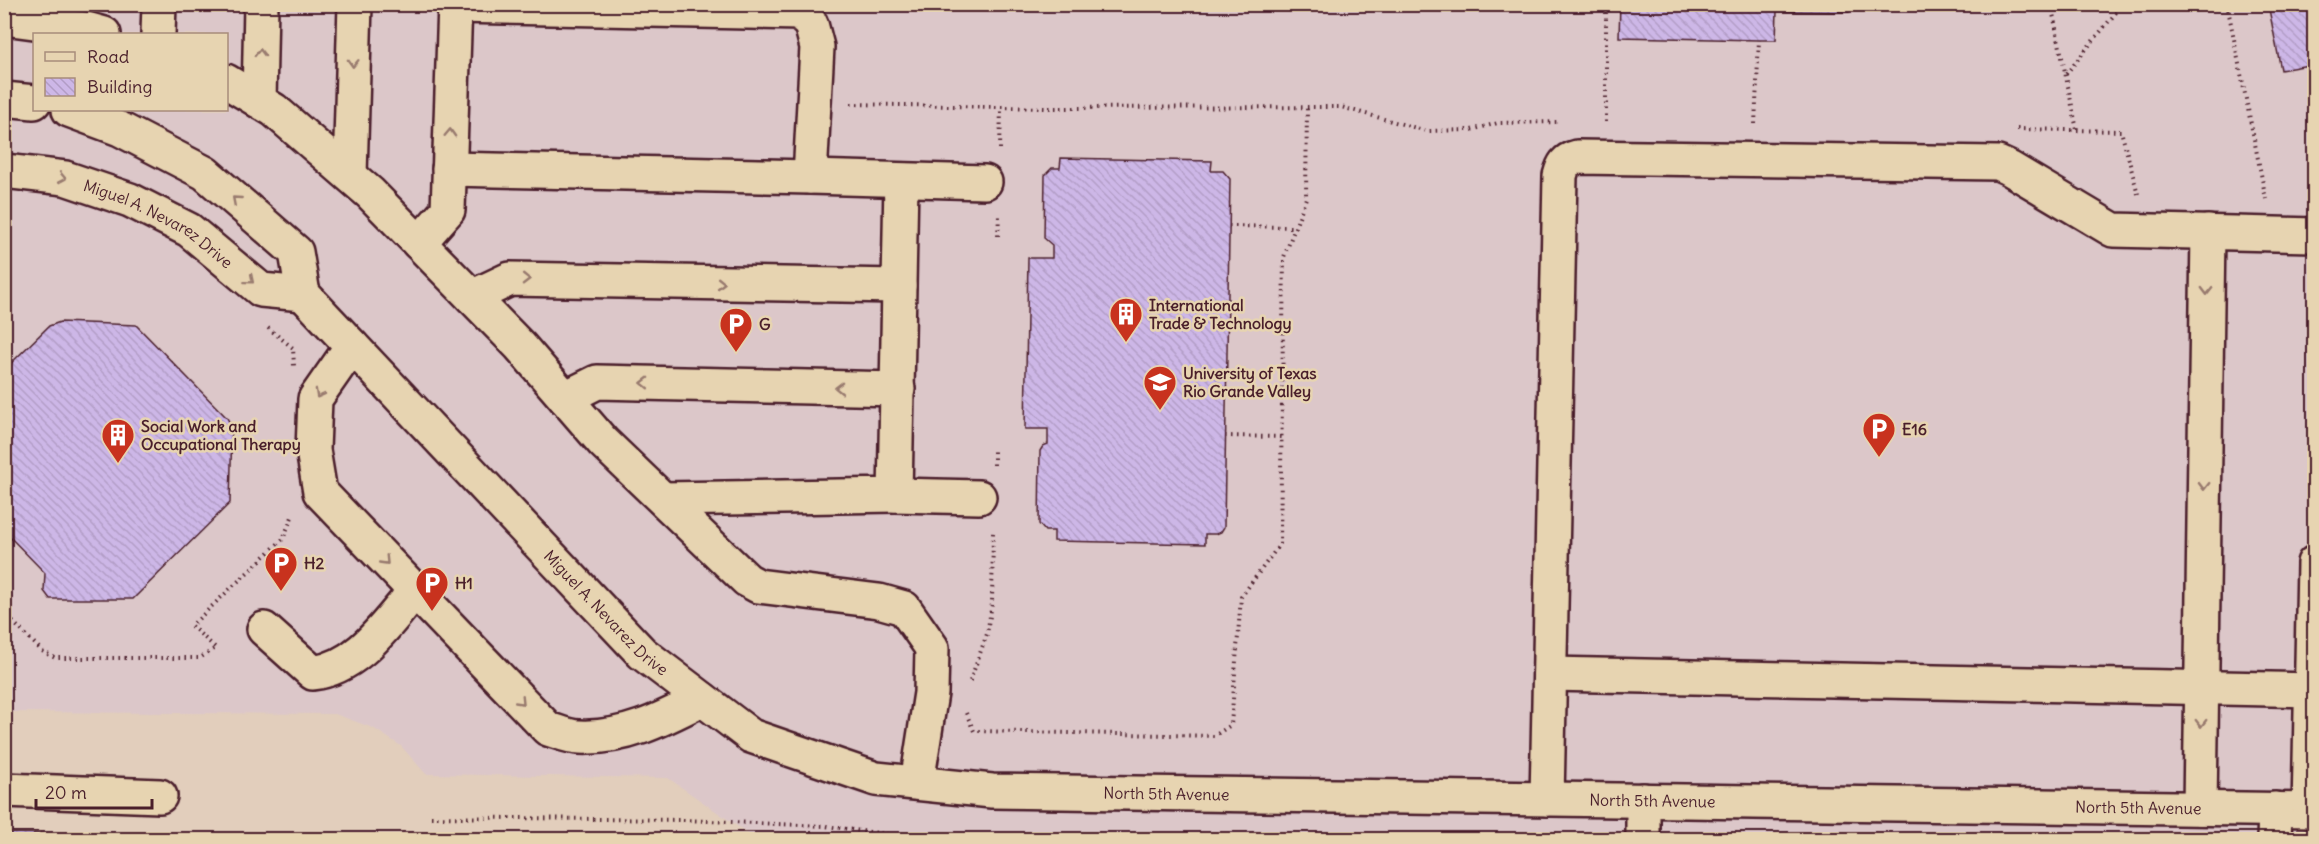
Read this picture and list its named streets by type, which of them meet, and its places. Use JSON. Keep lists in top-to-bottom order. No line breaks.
{"streets":{"street":["Miguel A. Nevarez Drive","North 5th Avenue"]},"crossings":[["Miguel A. Nevarez Drive","North 5th Avenue"]],"places":{"building":["International Trade & Technology","Social Work and Occupational Therapy"],"parking":["G","E16","H2","H1"],"school or university":["University of Texas Rio Grande Valley"]},"legend":["Road","Building"],"scale_bar":"20 m"}
